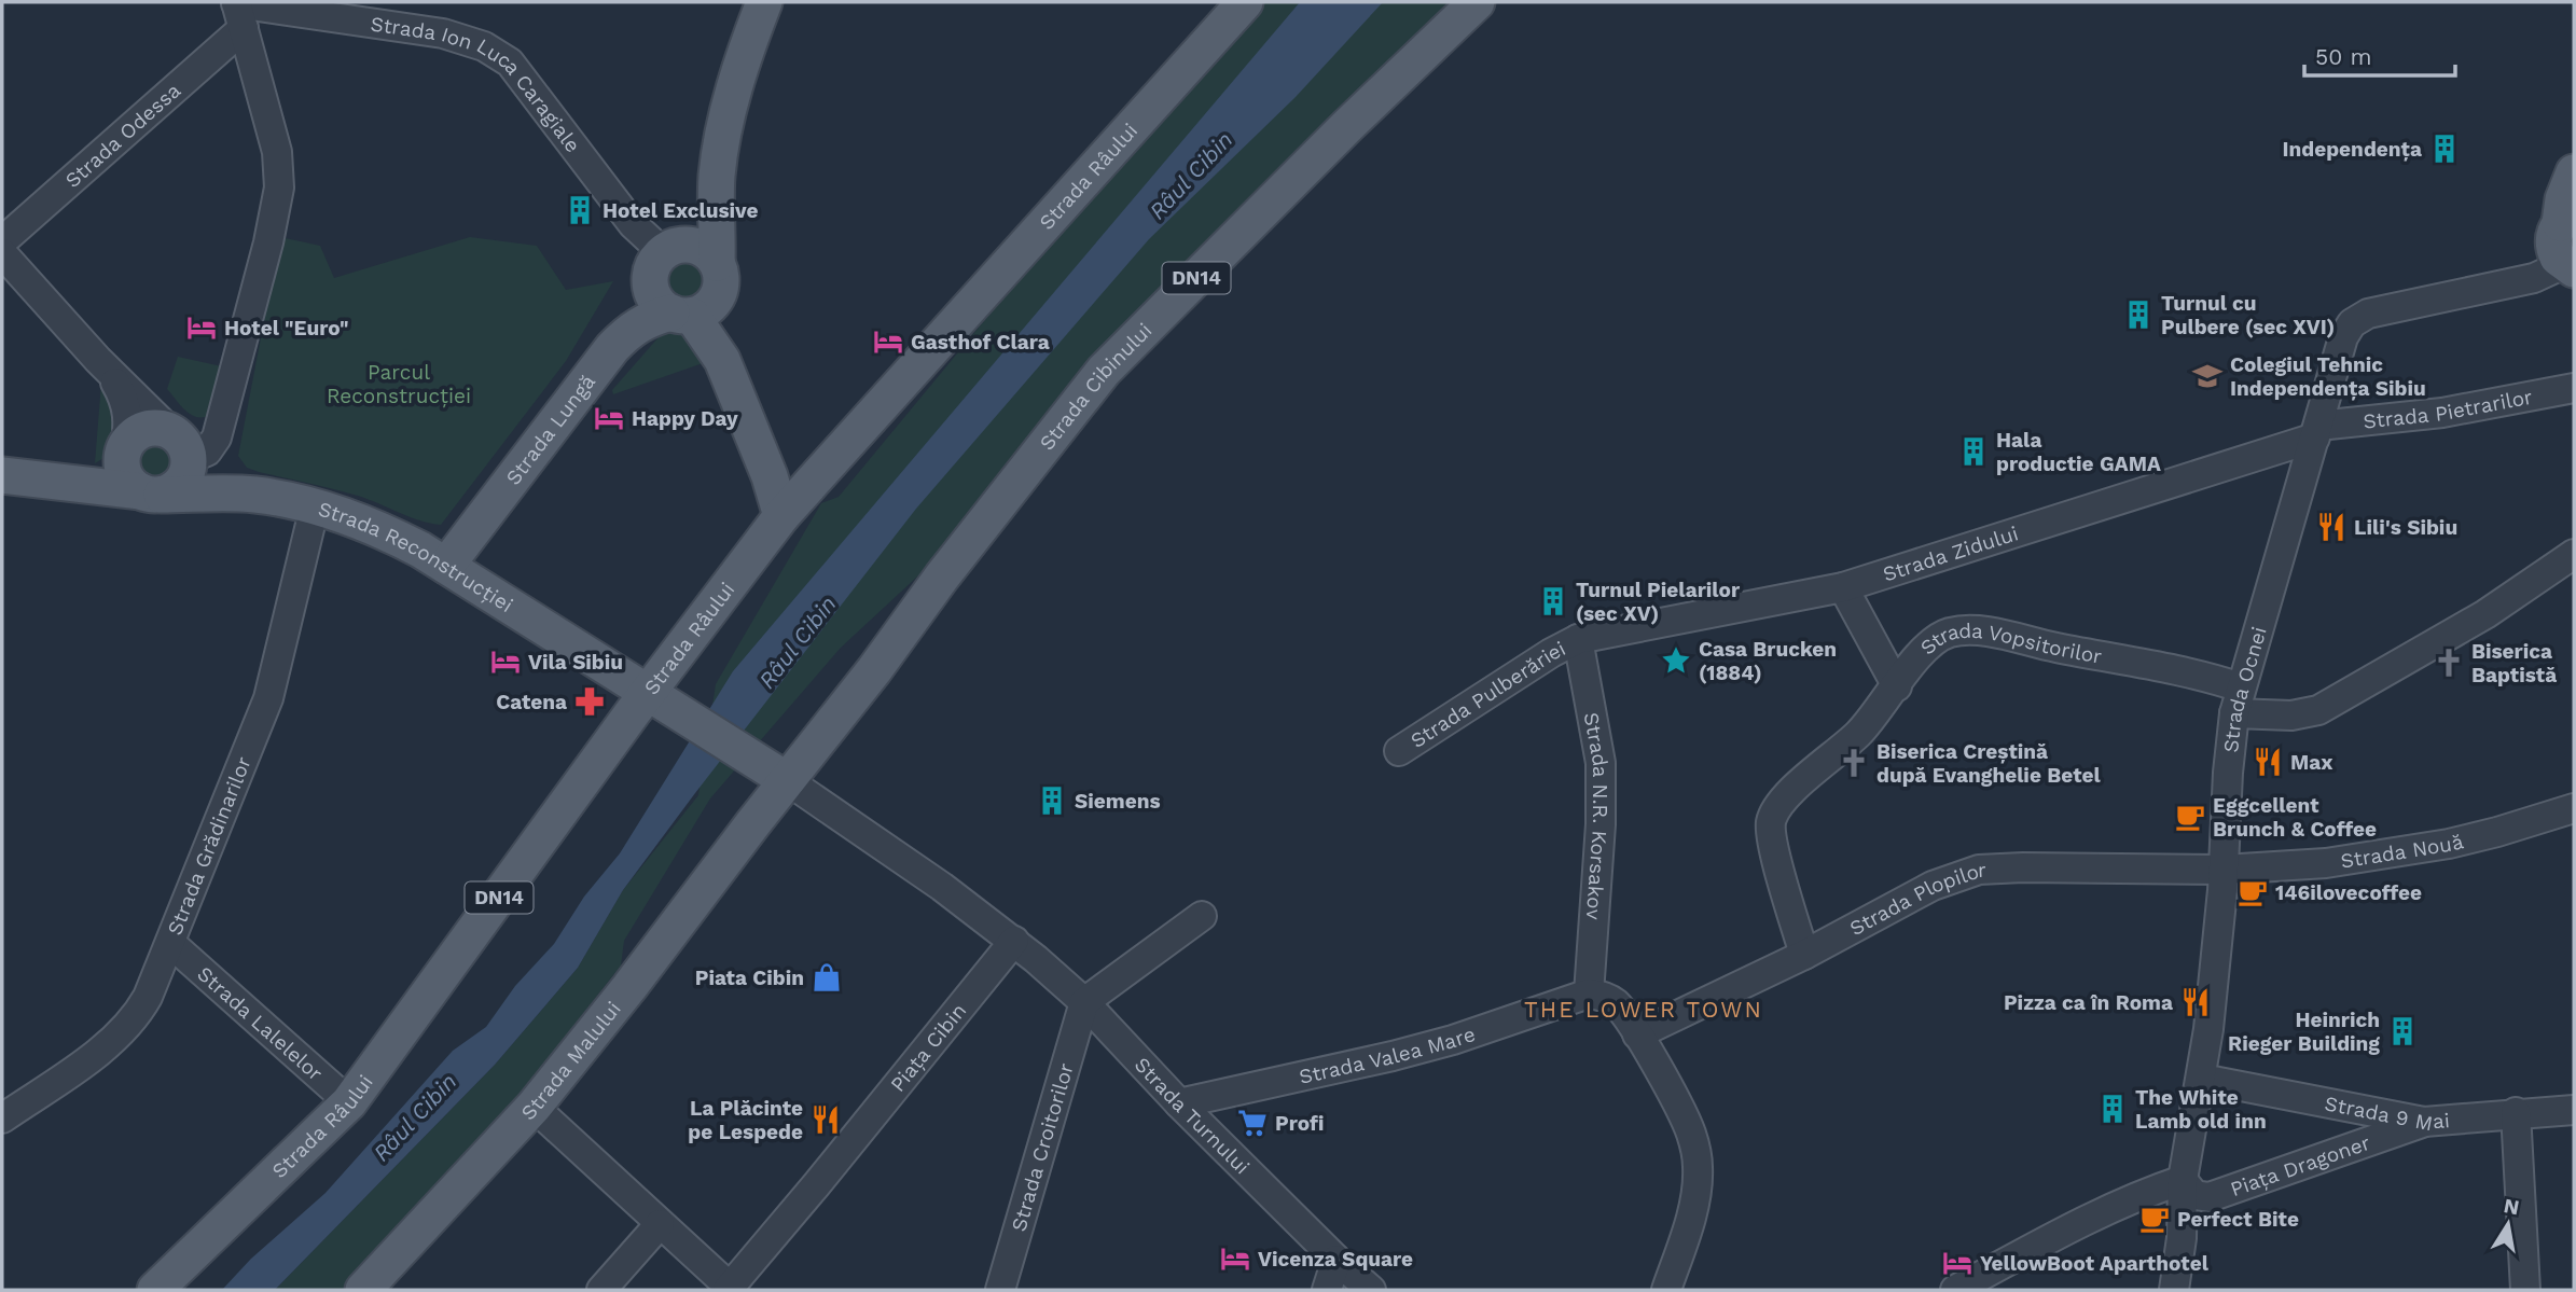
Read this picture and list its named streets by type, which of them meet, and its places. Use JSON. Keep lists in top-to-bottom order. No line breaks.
{"streets":{"main road":["Strada Râului","DN14","Strada Cibinului","Strada Lungă","Strada Reconstrucției","Strada Malului"],"street":["Strada Ion Luca Caragiale","Strada Odessa","Strada Pietrarilor","Strada Zidului","Strada Vopsitorilor","Strada Ocnei","Strada Pulberăriei","Strada N.R. Korsakov","Strada Grădinarilor","Strada Nouă","Strada Plopilor","Strada Lalelelor","Piața Cibin","Strada Valea Mare","Strada 9 Mai","Strada Turnului","Strada Croitorilor","Piața Dragoner"]},"crossings":[["Strada Ion Luca Caragiale","Strada Odessa"],["Strada Râului","Strada Reconstrucției"],["Strada Râului","Strada Lalelelor"],["Strada Cibinului","Strada Malului"],["Strada Pietrarilor","Strada Zidului"],["Strada Pietrarilor","Strada Ocnei"],["Strada Lungă","Strada Reconstrucției"],["Strada Zidului","Strada Ocnei"],["Strada Zidului","Strada Pulberăriei"],["Strada Zidului","Strada N.R. Korsakov"],["Strada Reconstrucției","Strada Grădinarilor"],["Strada Vopsitorilor","Strada Ocnei"],["Strada Vopsitorilor","Strada Plopilor"],["Strada Ocnei","Strada Nouă"],["Strada Ocnei","Strada Plopilor"],["Strada Ocnei","Strada 9 Mai"],["Strada Ocnei","Piața Dragoner"],["Strada Pulberăriei","Strada N.R. Korsakov"],["Strada N.R. Korsakov","Strada Valea Mare"],["Strada Grădinarilor","Strada Lalelelor"],["Strada Nouă","Strada Plopilor"],["Piața Cibin","Strada Malului"],["Piața Cibin","Strada Turnului"],["Strada Valea Mare","Strada Turnului"],["Strada 9 Mai","Piața Dragoner"],["Strada Turnului","Strada Croitorilor"]],"districts":["THE LOWER TOWN"],"water":["Râul Cibin"],"parks":["Parcul Reconstrucției"],"places":{"building":["Independența","Hotel Exclusive","Turnul cu Pulbere (sec XVI)","Hala productie GAMA","Turnul Pielarilor (sec XV)","Siemens","Heinrich Rieger Building","The White Lamb old inn"],"hotel":["Hotel \"Euro\"","Gasthof Clara","Happy Day","Vila Sibiu","Vicenza Square","YellowBoot Aparthotel"],"school or university":["Colegiul Tehnic Independența Sibiu"],"restaurant":["Lili's Sibiu","Max","Pizza ca în Roma","La Plăcinte pe Lespede"],"place":["Casa Brucken (1884)"],"church":["Biserica Baptistă","Biserica Creștină după Evanghelie Betel"],"pharmacy":["Catena"],"cafe":["Eggcellent Brunch & Coffee","146ilovecoffee","Perfect Bite"],"shop":["Piata Cibin"],"supermarket":["Profi"]},"scale_bar":"50 m","north":"top"}
